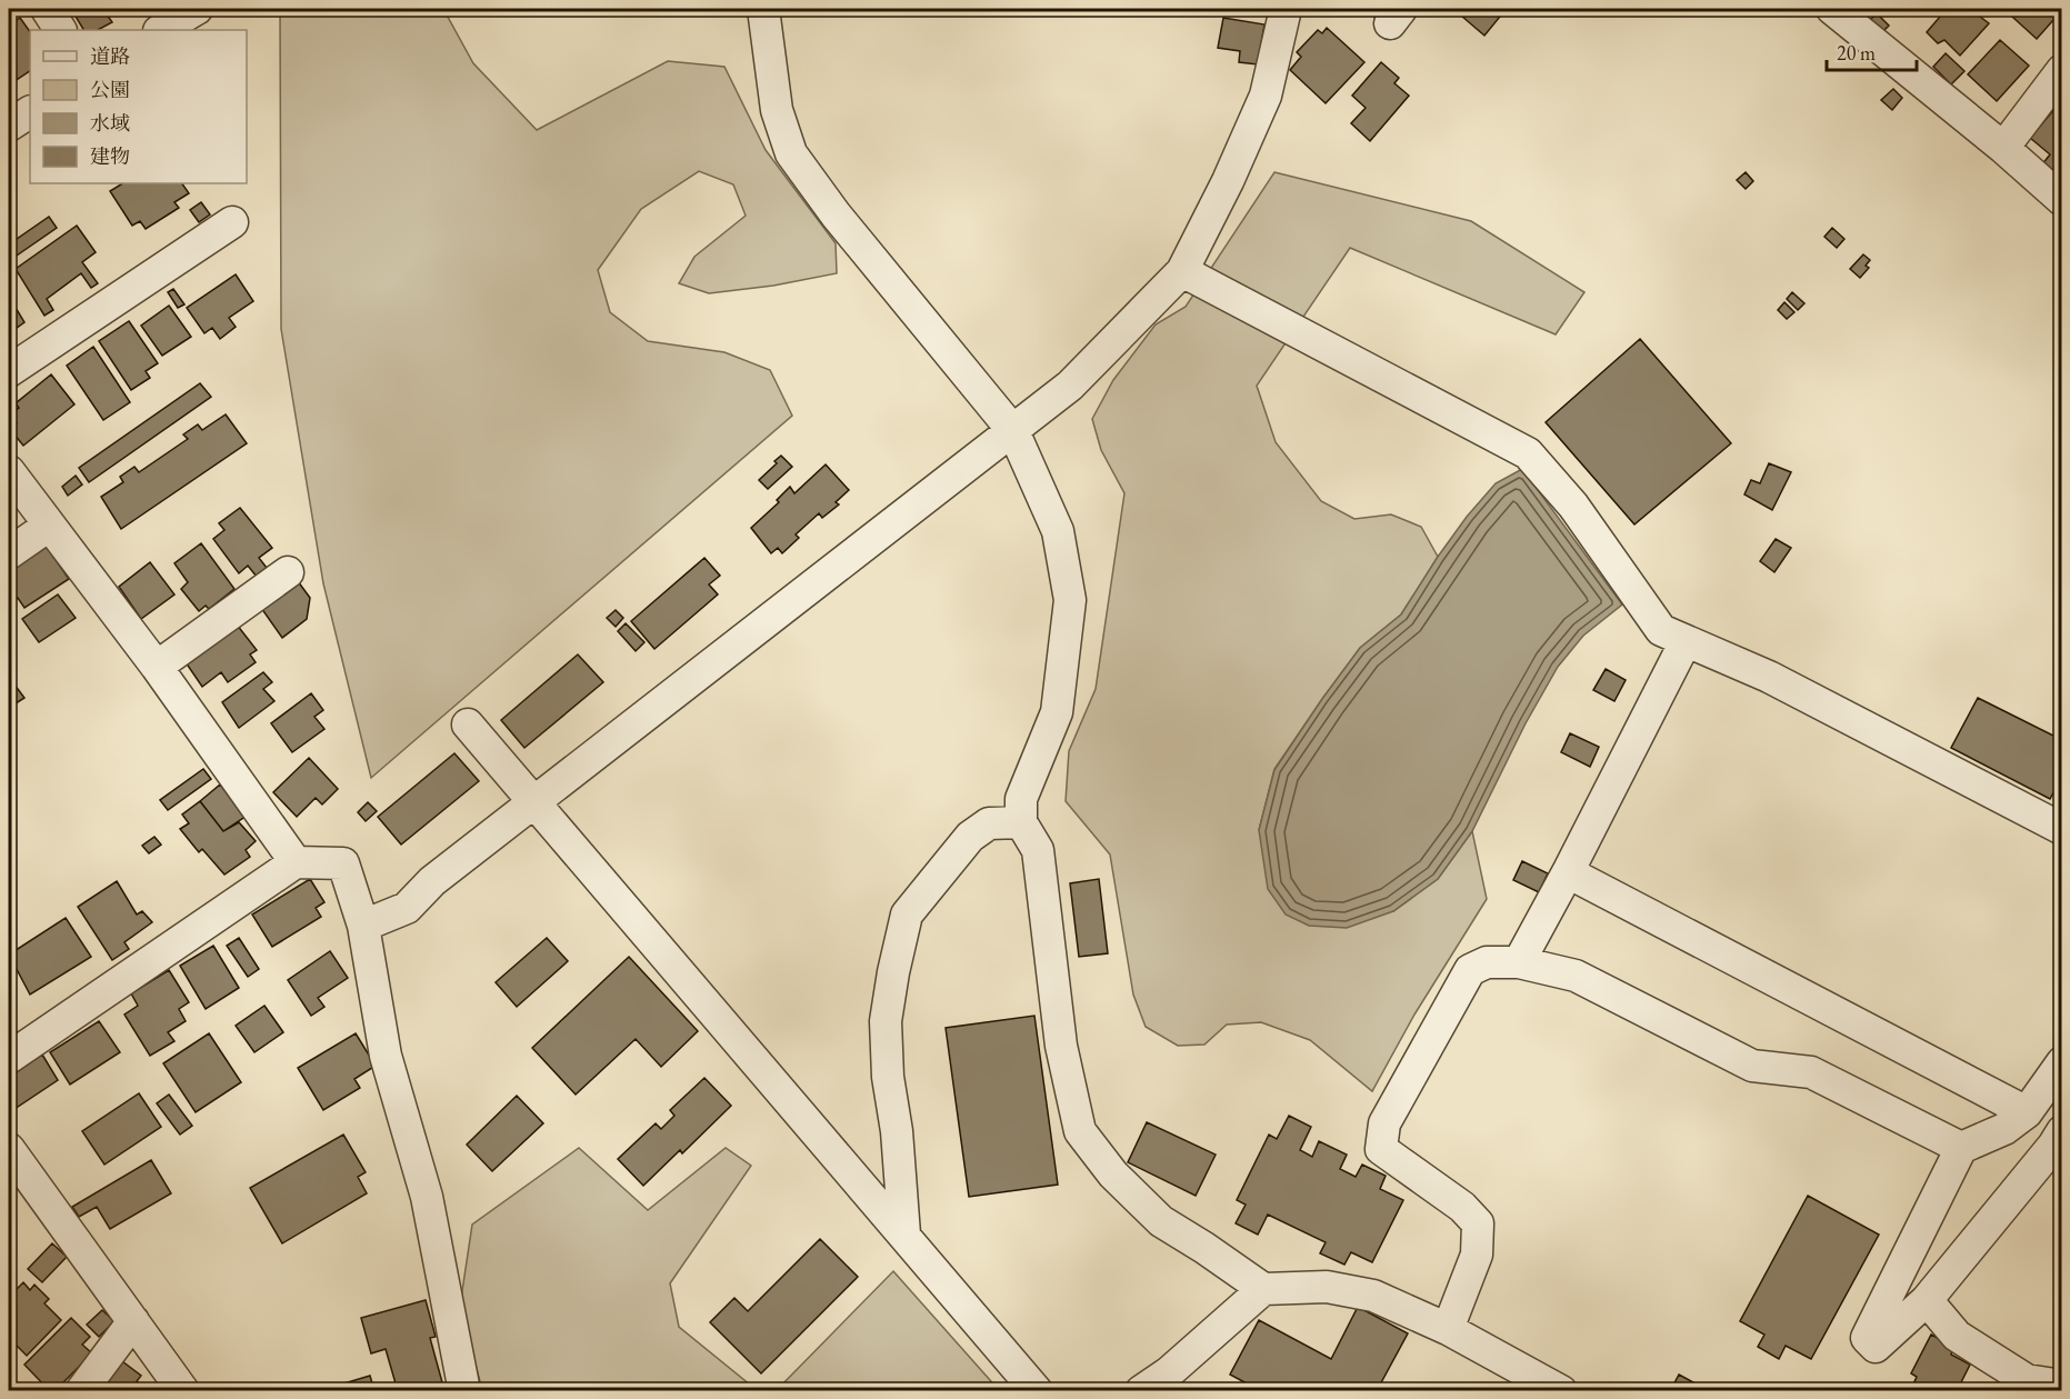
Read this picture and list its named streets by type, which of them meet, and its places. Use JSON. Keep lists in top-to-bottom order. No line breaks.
{"legend":["道路","公園","水域","建物"],"scale_bar":"20 m"}
